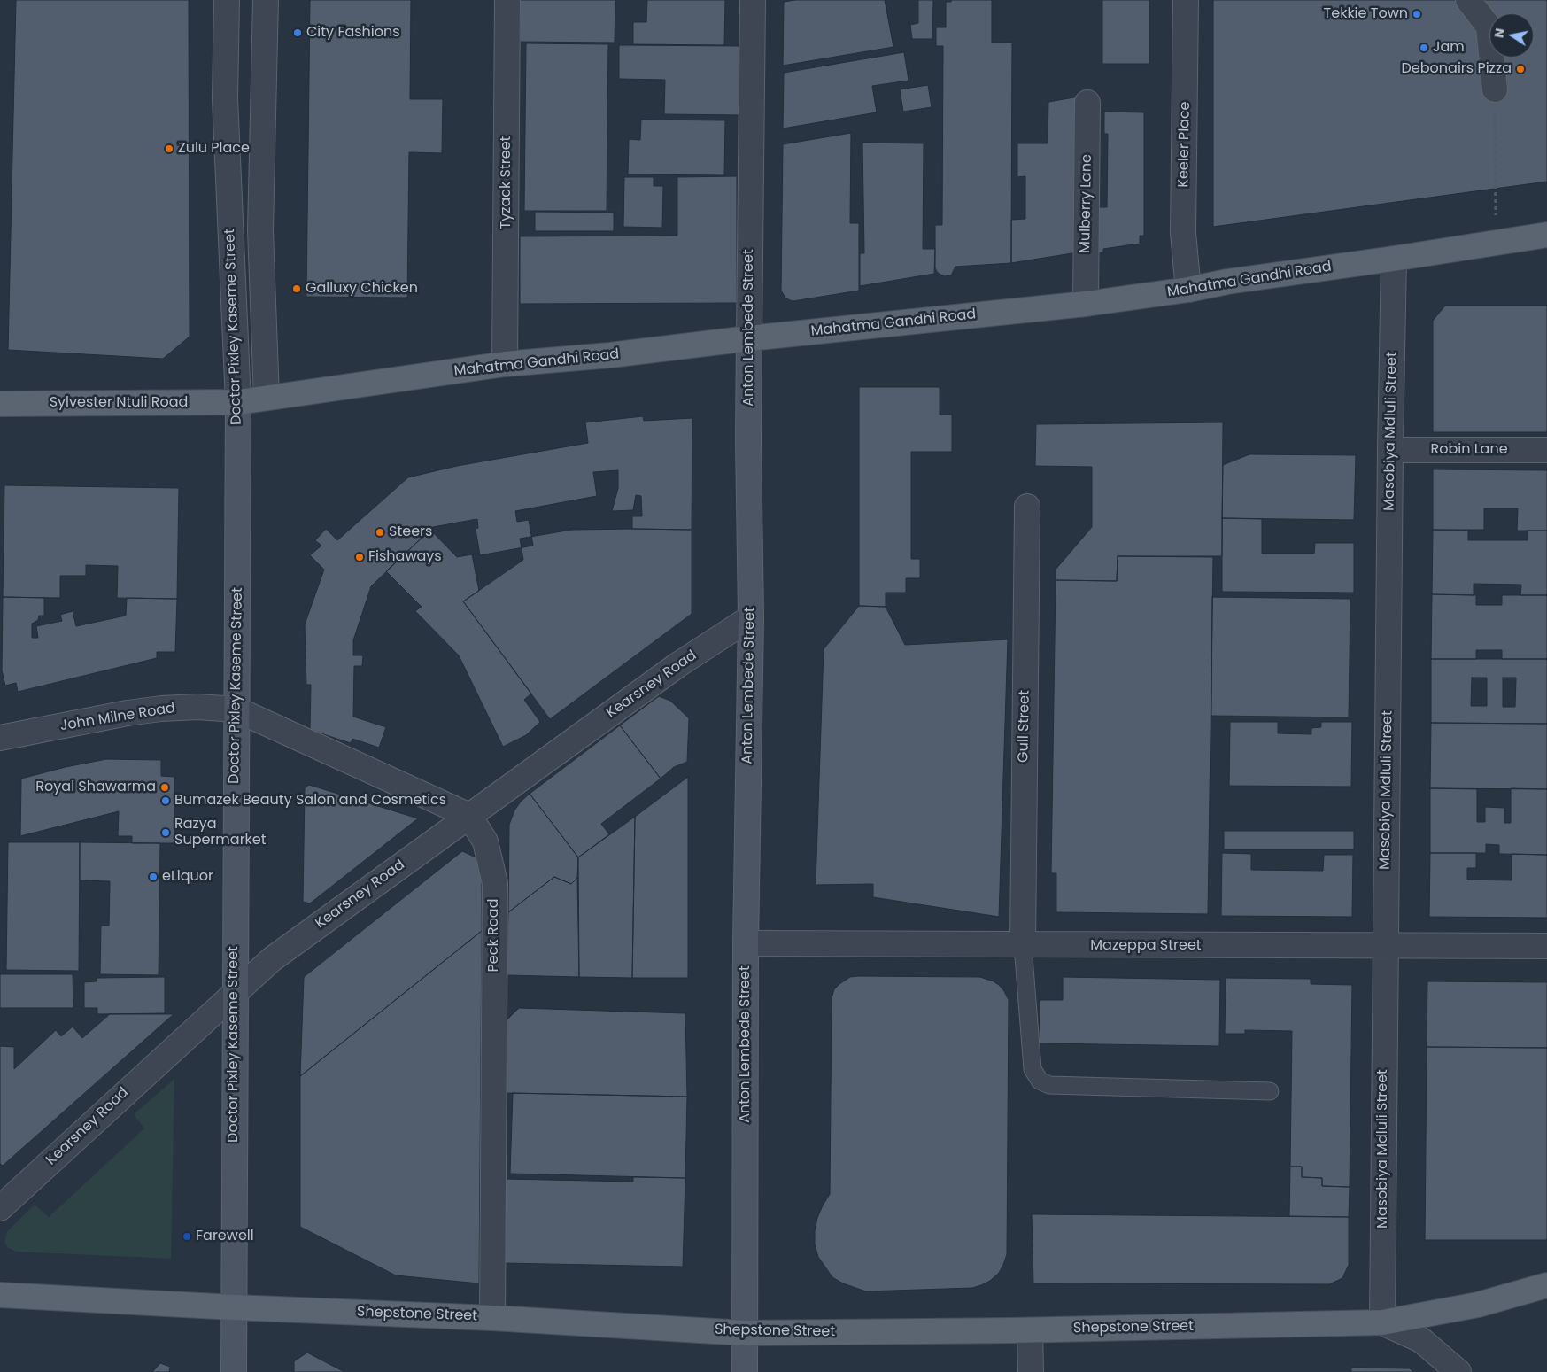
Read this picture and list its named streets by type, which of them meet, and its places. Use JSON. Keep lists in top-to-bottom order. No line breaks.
{"streets":{"main road":["Mahatma Gandhi Road","Doctor Pixley Kaseme Street","Anton Lembede Street","Sylvester Ntuli Road","Shepstone Street"],"street":["Keeler Place","Tyzack Street","Mulberry Lane","Masobiya Mdluli Street","Robin Lane","Kearsney Road","John Milne Road","Gull Street","Peck Road","Mazeppa Street"]},"crossings":[["Keeler Place","Mahatma Gandhi Road"],["Tyzack Street","Mahatma Gandhi Road"],["Mulberry Lane","Mahatma Gandhi Road"],["Mahatma Gandhi Road","Doctor Pixley Kaseme Street"],["Mahatma Gandhi Road","Anton Lembede Street"],["Mahatma Gandhi Road","Sylvester Ntuli Road"],["Mahatma Gandhi Road","Masobiya Mdluli Street"],["Doctor Pixley Kaseme Street","Sylvester Ntuli Road"],["Doctor Pixley Kaseme Street","Kearsney Road"],["Doctor Pixley Kaseme Street","John Milne Road"],["Doctor Pixley Kaseme Street","Shepstone Street"],["Anton Lembede Street","Kearsney Road"],["Anton Lembede Street","Mazeppa Street"],["Anton Lembede Street","Shepstone Street"],["Masobiya Mdluli Street","Robin Lane"],["Masobiya Mdluli Street","Mazeppa Street"],["Masobiya Mdluli Street","Shepstone Street"],["Kearsney Road","Peck Road"],["Gull Street","Mazeppa Street"],["Peck Road","Shepstone Street"]],"places":["Tekkie Town","City Fashions","Jam","Debonairs Pizza","Zulu Place","Galluxy Chicken","Steers","Fishaways","Royal Shawarma","Bumazek Beauty Salon and Cosmetics","Razya Supermarket","eLiquor","Farewell"],"north":"left"}
